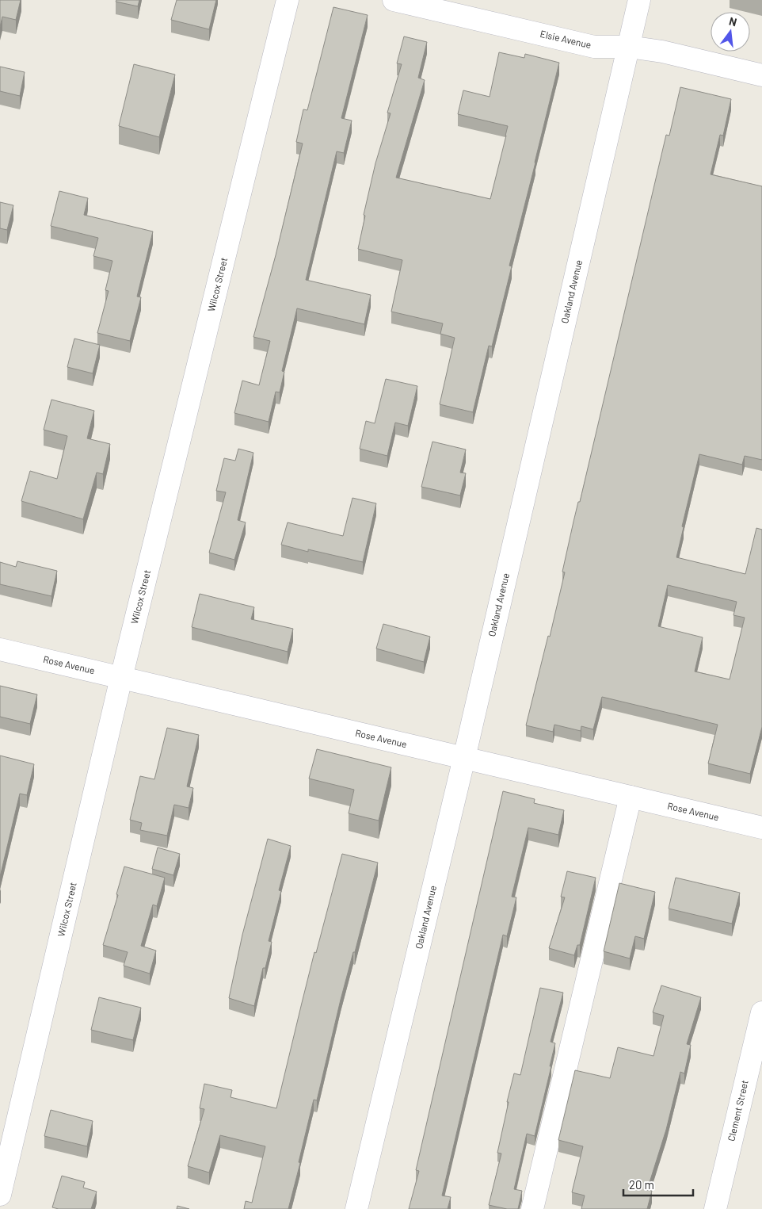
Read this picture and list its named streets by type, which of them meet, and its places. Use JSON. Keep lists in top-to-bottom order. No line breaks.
{"streets":{"street":["Elsie Avenue","Wilcox Street","Oakland Avenue","Rose Avenue","Clement Street"]},"crossings":[["Elsie Avenue","Oakland Avenue"],["Wilcox Street","Rose Avenue"],["Oakland Avenue","Rose Avenue"]],"scale_bar":"20 m","north":"top"}
